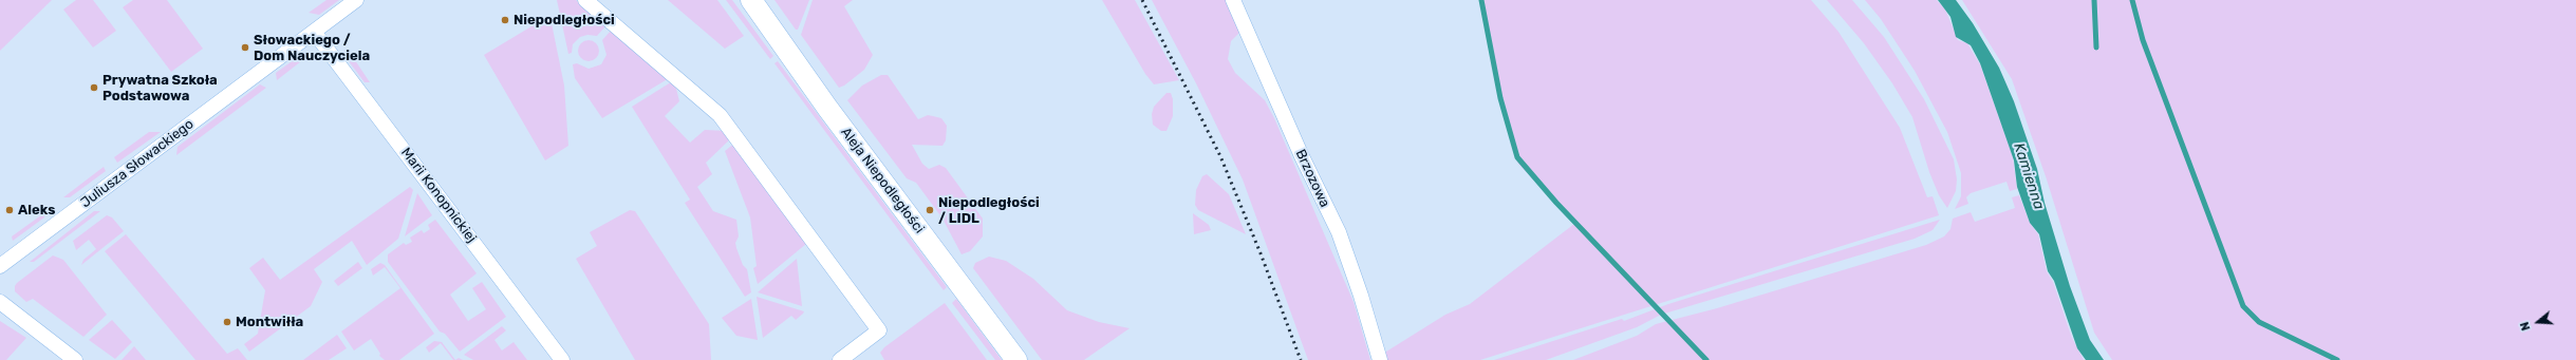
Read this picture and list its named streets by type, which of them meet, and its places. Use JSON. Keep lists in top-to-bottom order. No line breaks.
{"streets":{"street":["Juliusza Słowackiego","Brzozowa","Aleja Niepodległości","Marii Konopnickiej"]},"crossings":[["Juliusza Słowackiego","Marii Konopnickiej"]],"water":["Kamienna"],"places":["Niepodległości","Słowackiego / Dom Nauczyciela","Prywatna Szkoła Podstawowa","Aleks","Niepodległości / LIDL","Montwiłła"],"north":"left"}
